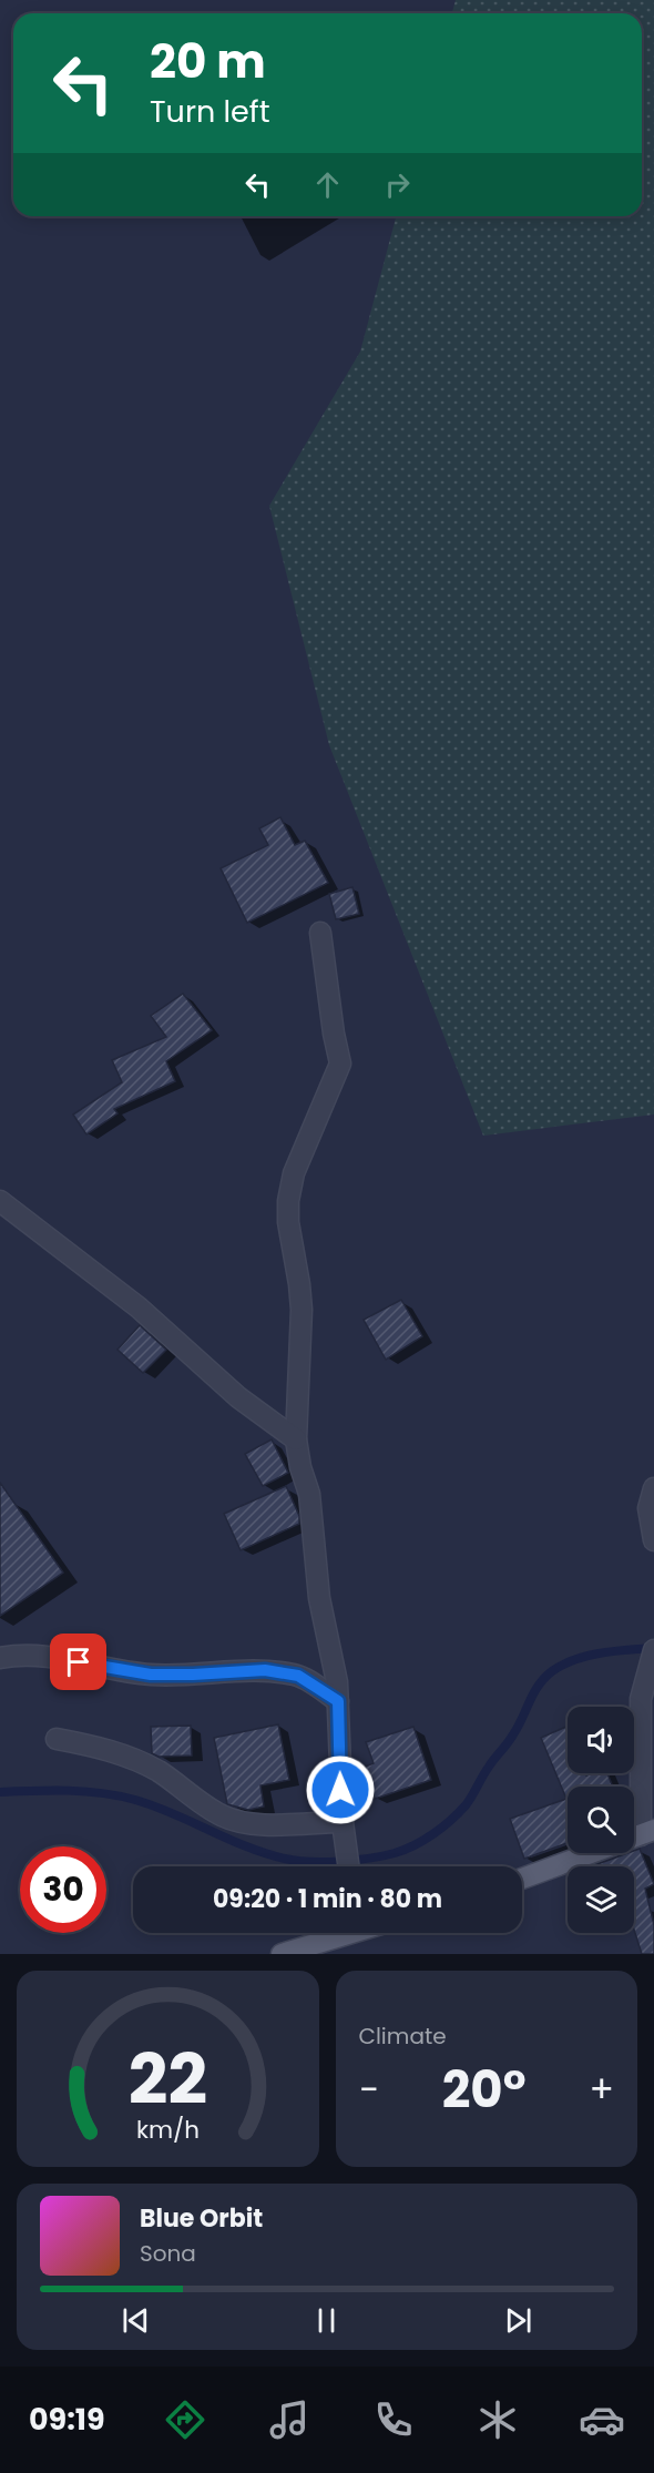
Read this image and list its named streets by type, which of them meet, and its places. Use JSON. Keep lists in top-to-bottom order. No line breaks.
{"page":{"turn":["20 m","Turn left"],"limit":"30","trip":"09:20 · 1 min · 80 m","tile":"Climate","heat":["−","20°","+"],"song":["Blue Orbit","Sona"],"tabs":"09:19","gauge":["22","km/h"]}}
